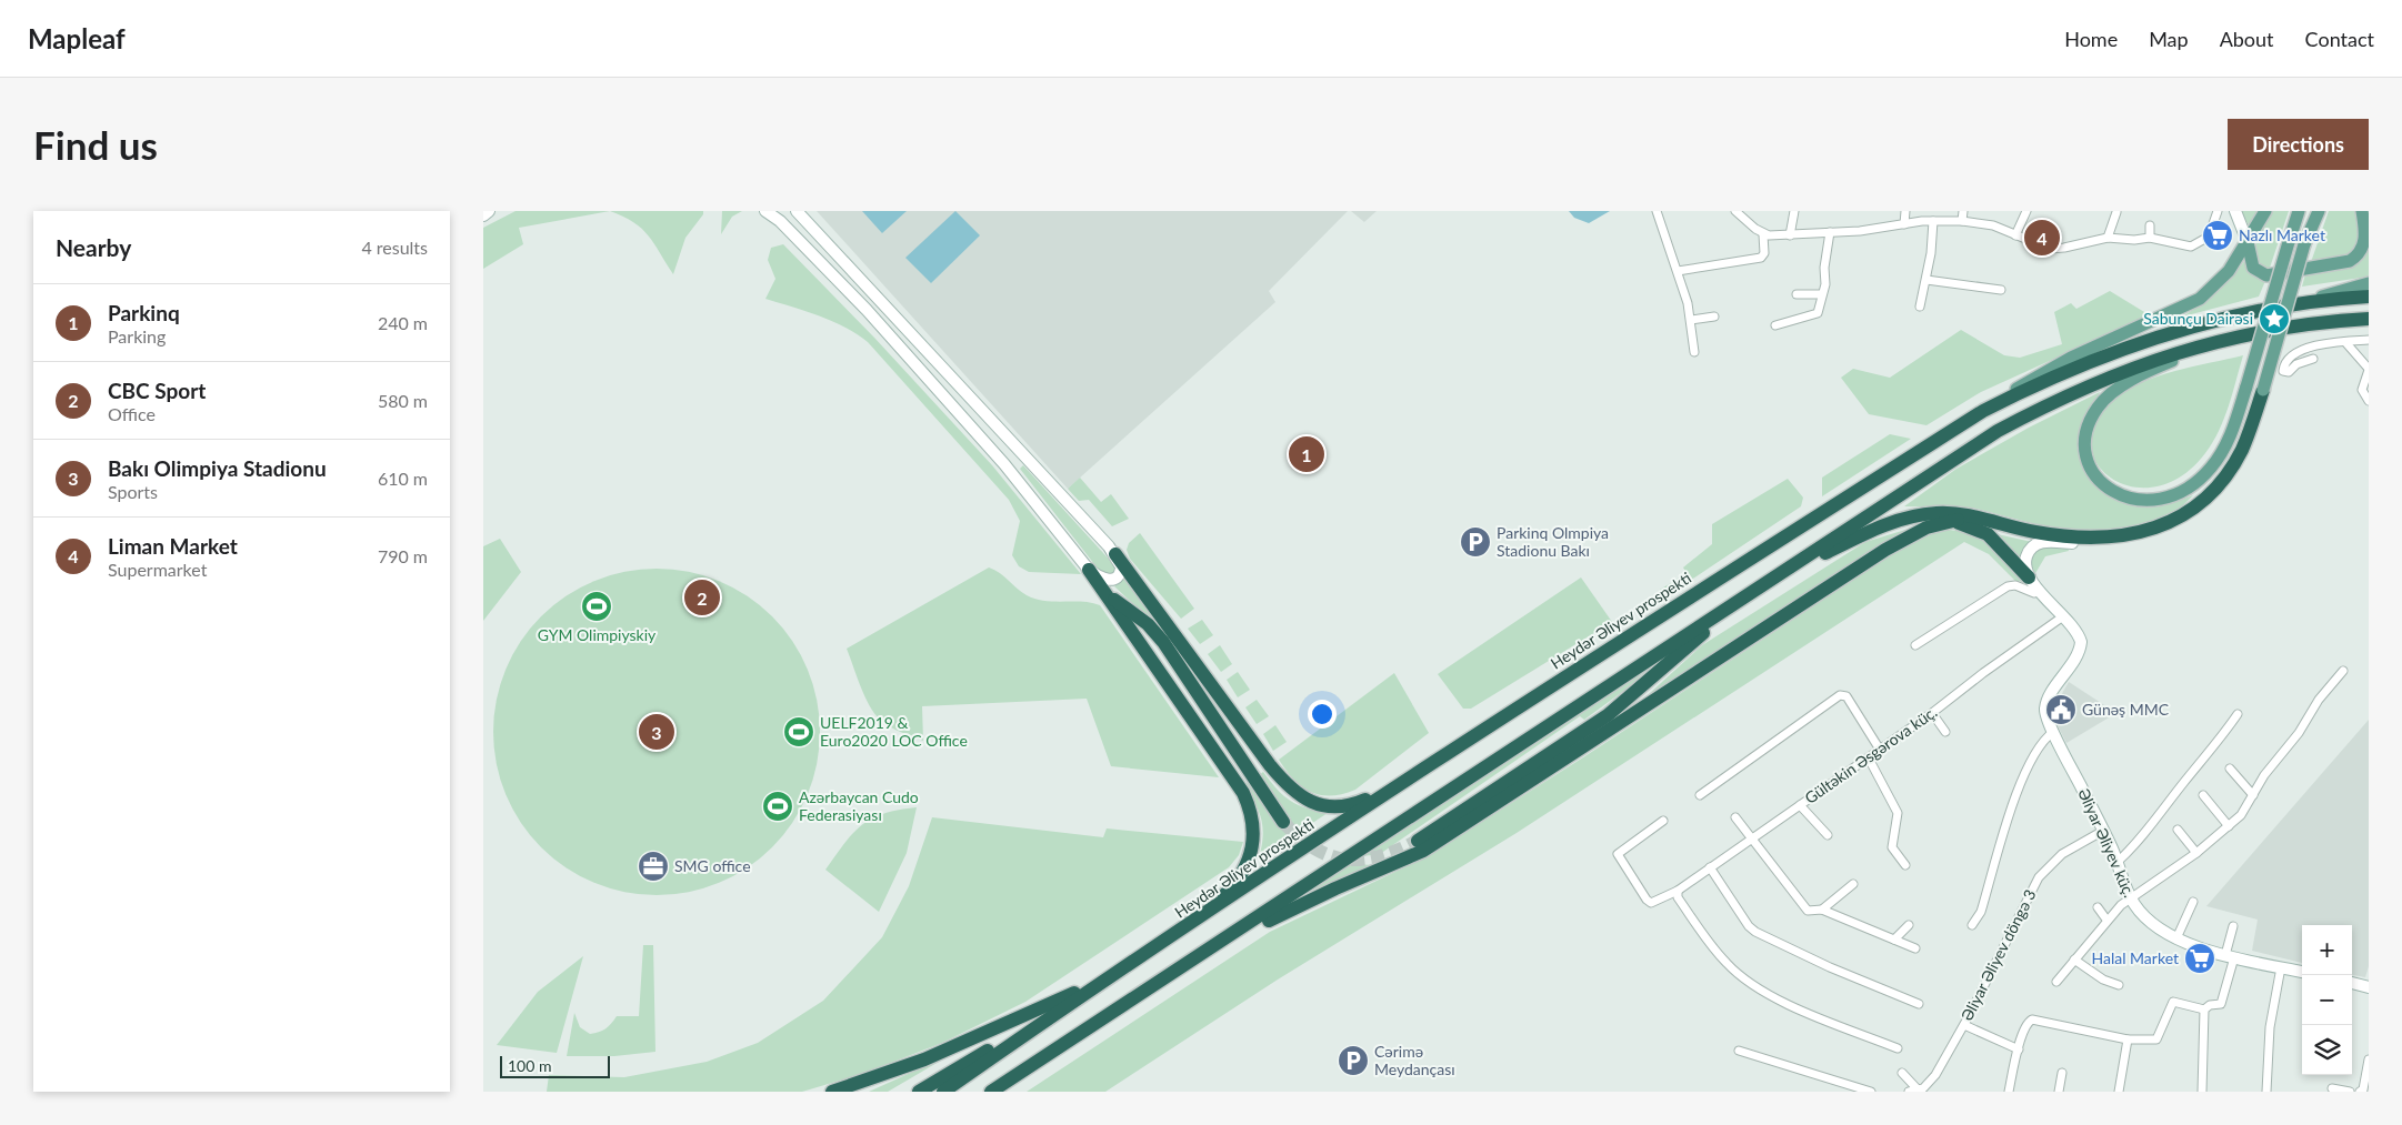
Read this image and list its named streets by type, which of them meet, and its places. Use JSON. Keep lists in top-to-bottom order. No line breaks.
{"streets":{"highway":["Heydər Əliyev prospekti"],"main road":["Əliyar Əliyev küç."],"street":["Gültəkin Əsgərova küç.","Əliyar Əliyev döngə 3"]},"crossings":[["Gültəkin Əsgərova küç.","Əliyar Əliyev küç."],["Əliyar Əliyev küç.","Əliyar Əliyev döngə 3"]],"places":{"supermarket":["Nazlı Market","Halal Market"],"place":["Sabunçu Dairəsi"],"parking":["Parkinq Olmpiya Stadionu Bakı","Cərimə Meydançası"],"sports":["GYM Olimpiyskiy","UELF2019 & Euro2020 LOC Office","Azərbaycan Cudo Federasiyası"],"public building":["Günəş MMC"],"office":["SMG office"]},"scale_bar":"100 m","page":{"header":"Mapleaf","nav":["Home","Map","About","Contact"],"buttons":"Directions","title":"Find us","heading":["Nearby","4 results"],"pins":["4","1","2","3"],"list":[{"mark":"1","name":"Parkinq","note":"Parking","value":"240 m"},{"mark":"2","name":"CBC Sport","note":"Office","value":"580 m"},{"mark":"3","name":"Bakı Olimpiya Stadionu","note":"Sports","value":"610 m"},{"mark":"4","name":"Liman Market","note":"Supermarket","value":"790 m"}],"map_buttons":["+","−"],"scale":"100 m"}}
